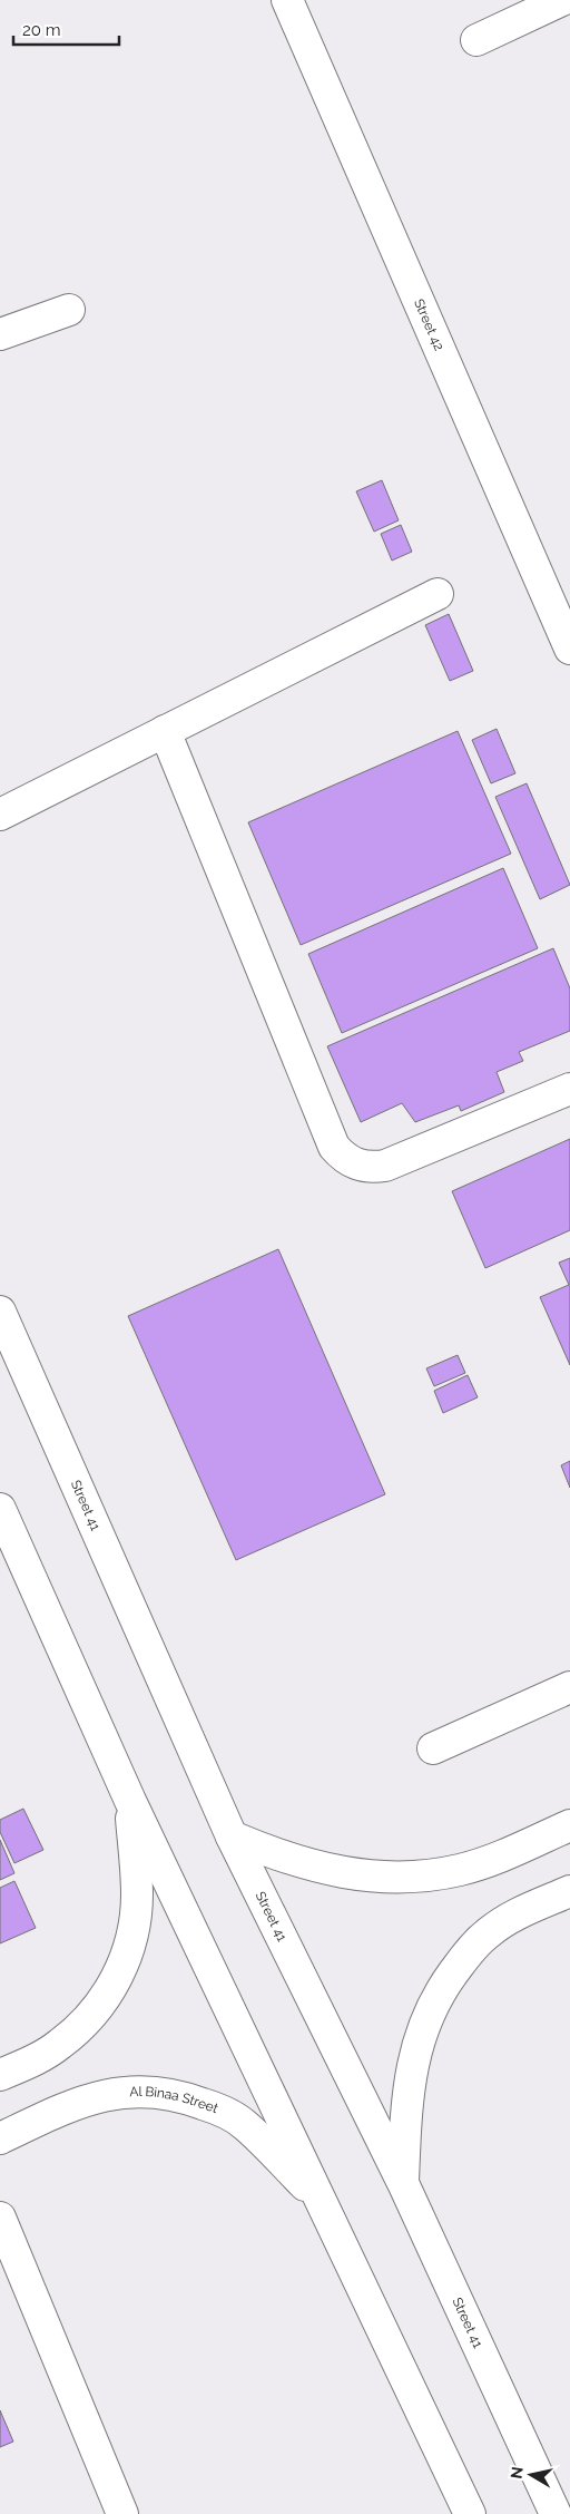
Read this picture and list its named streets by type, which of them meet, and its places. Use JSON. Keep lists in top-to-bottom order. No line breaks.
{"streets":{"street":["Street 42","Street 41","Al Binaa Street"]},"scale_bar":"20 m","north":"left"}
